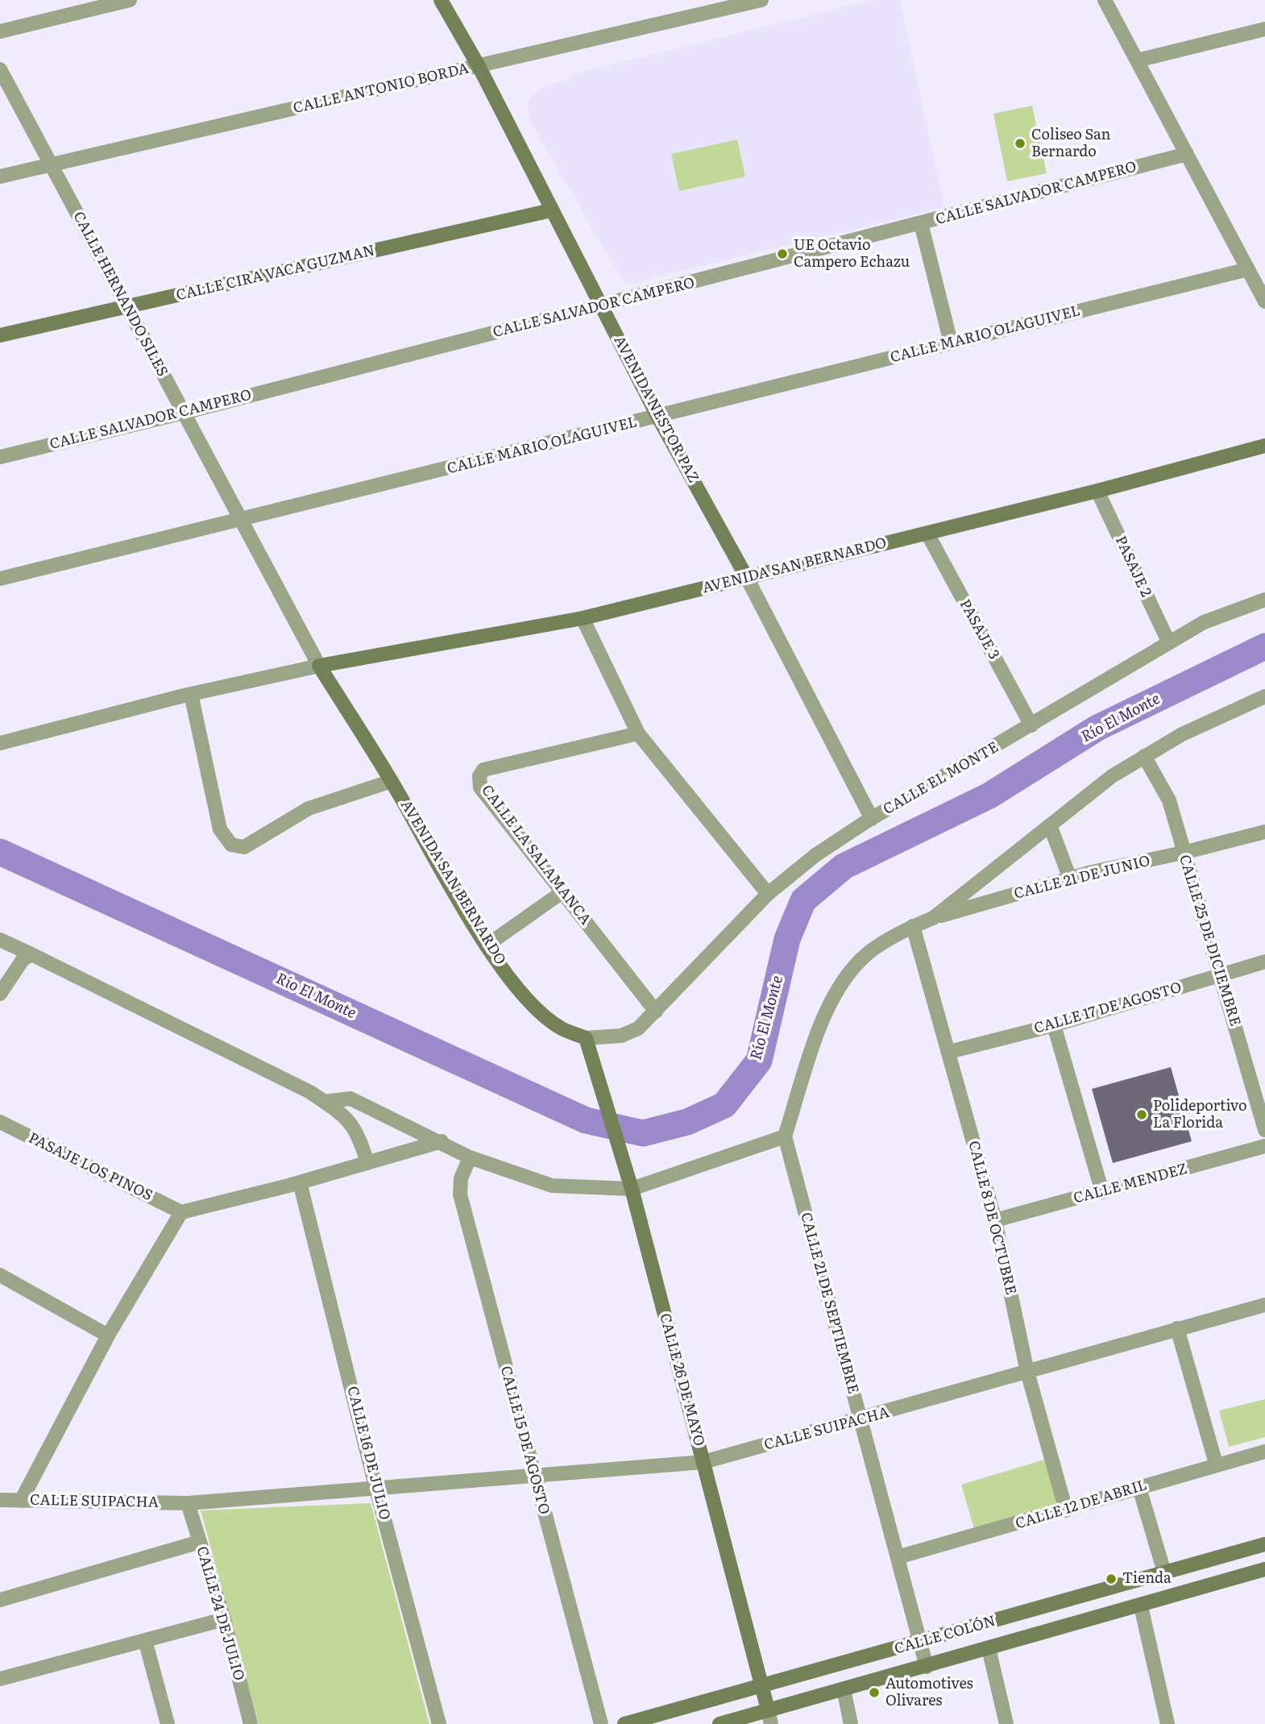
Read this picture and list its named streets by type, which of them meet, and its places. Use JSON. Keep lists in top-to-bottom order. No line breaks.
{"streets":{"street":["CALLE ANTONIO BORDA","CALLE SALVADOR CAMPERO","CALLE CIRA VACA GUZMAN","CALLE HERNANDO SILES","CALLE MARIO OLAGUIVEL","AVENIDA NESTOR PAZ","AVENIDA SAN BERNARDO","PASAJE 2","PASAJE 3","CALLE EL MONTE","CALLE LA SALAMANCA","CALLE 21 DE JUNIO","CALLE 25 DE DICIEMBRE","CALLE 17 DE AGOSTO","PASAJE LOS PINOS","CALLE MENDEZ","CALLE 8 DE OCTUBRE","CALLE 21 DE SEPTIEMBRE","CALLE 26 DE MAYO","CALLE SUIPACHA","CALLE 15 DE AGOSTO","CALLE 16 DE JULIO","CALLE 12 DE ABRIL","CALLE 24 DE JULIO","CALLE COLÓN"]},"crossings":[["CALLE ANTONIO BORDA","CALLE HERNANDO SILES"],["CALLE ANTONIO BORDA","AVENIDA NESTOR PAZ"],["CALLE SALVADOR CAMPERO","CALLE HERNANDO SILES"],["CALLE SALVADOR CAMPERO","AVENIDA NESTOR PAZ"],["CALLE CIRA VACA GUZMAN","CALLE HERNANDO SILES"],["CALLE CIRA VACA GUZMAN","AVENIDA NESTOR PAZ"],["CALLE HERNANDO SILES","CALLE MARIO OLAGUIVEL"],["CALLE HERNANDO SILES","AVENIDA SAN BERNARDO"],["CALLE MARIO OLAGUIVEL","AVENIDA NESTOR PAZ"],["CALLE MARIO OLAGUIVEL","AVENIDA SAN BERNARDO"],["AVENIDA NESTOR PAZ","AVENIDA SAN BERNARDO"],["AVENIDA NESTOR PAZ","CALLE EL MONTE"],["AVENIDA SAN BERNARDO","PASAJE 2"],["AVENIDA SAN BERNARDO","PASAJE 3"],["AVENIDA SAN BERNARDO","CALLE EL MONTE"],["AVENIDA SAN BERNARDO","CALLE LA SALAMANCA"],["AVENIDA SAN BERNARDO","CALLE 26 DE MAYO"],["PASAJE 2","CALLE EL MONTE"],["PASAJE 3","CALLE EL MONTE"],["CALLE EL MONTE","CALLE LA SALAMANCA"],["CALLE 21 DE JUNIO","CALLE 25 DE DICIEMBRE"],["CALLE 25 DE DICIEMBRE","CALLE 17 DE AGOSTO"],["CALLE 17 DE AGOSTO","CALLE 8 DE OCTUBRE"],["CALLE MENDEZ","CALLE 8 DE OCTUBRE"],["CALLE 8 DE OCTUBRE","CALLE SUIPACHA"],["CALLE 8 DE OCTUBRE","CALLE 12 DE ABRIL"],["CALLE 21 DE SEPTIEMBRE","CALLE SUIPACHA"],["CALLE 21 DE SEPTIEMBRE","CALLE 12 DE ABRIL"],["CALLE 21 DE SEPTIEMBRE","CALLE COLÓN"],["CALLE 26 DE MAYO","CALLE SUIPACHA"],["CALLE 26 DE MAYO","CALLE COLÓN"],["CALLE SUIPACHA","CALLE 15 DE AGOSTO"],["CALLE SUIPACHA","CALLE 16 DE JULIO"],["CALLE SUIPACHA","CALLE 24 DE JULIO"]],"water":["Río El Monte"],"places":["Coliseo San Bernardo","UE Octavio Campero Echazu","Polideportivo La Florida","Tienda","Automotives Olivares"]}
